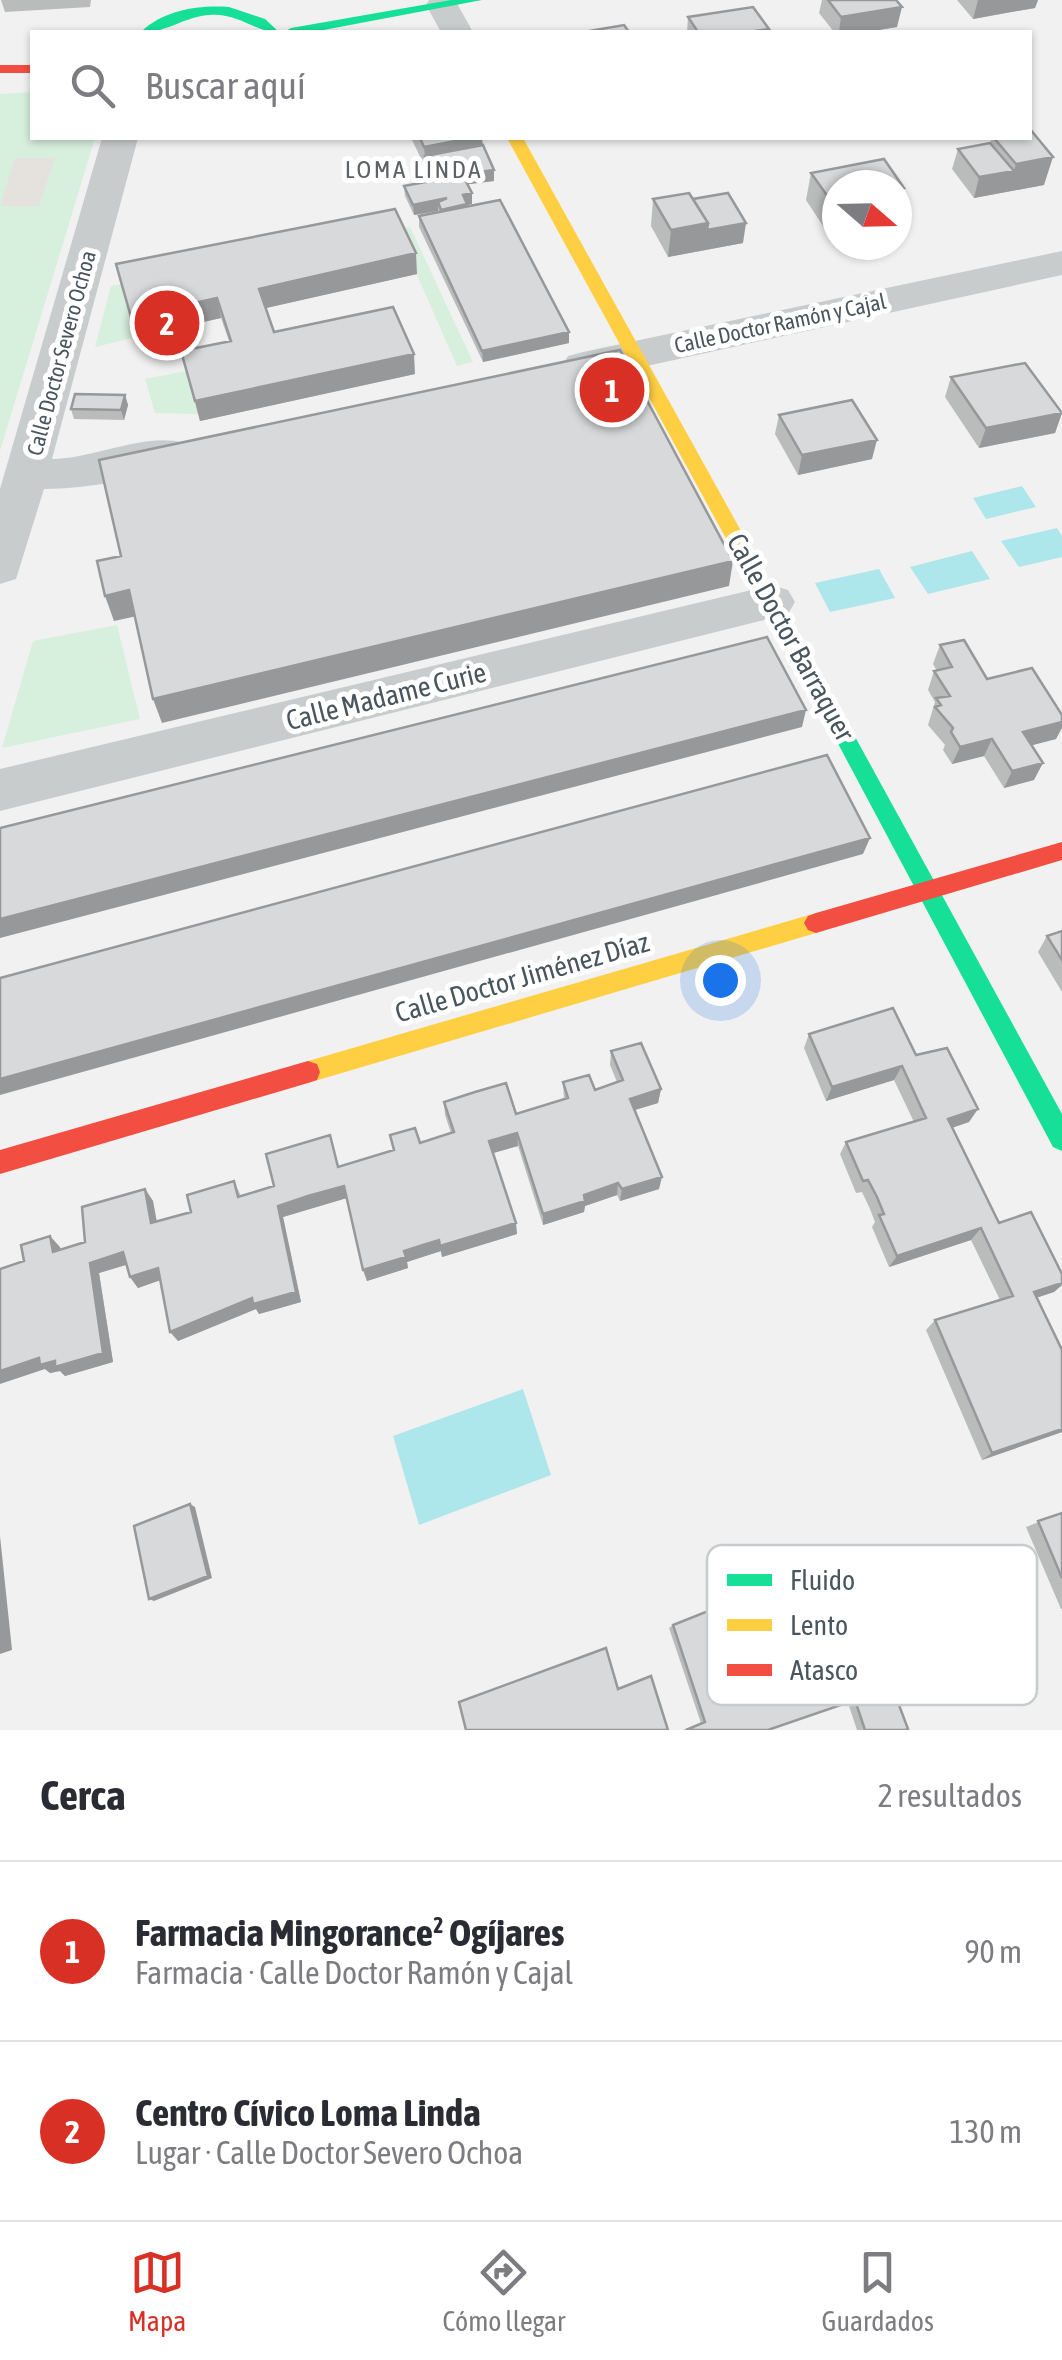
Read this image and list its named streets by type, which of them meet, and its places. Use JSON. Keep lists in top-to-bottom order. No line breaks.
{"streets":{"street":["Calle Doctor Ramón y Cajal","Calle Doctor Severo Ochoa","Calle Doctor Barraquer","Calle Madame Curie","Calle Doctor Jiménez Díaz"]},"crossings":[["Calle Doctor Ramón y Cajal","Calle Doctor Barraquer"],["Calle Doctor Barraquer","Calle Madame Curie"],["Calle Doctor Barraquer","Calle Doctor Jiménez Díaz"]],"districts":["LOMA LINDA"],"legend":["Fluido","Lento","Atasco"],"north":"right","page":{"search":"Buscar aquí","pins":["2","1"],"heading":["Cerca","2 resultados"],"list":[{"mark":"1","name":"Farmacia Mingorance² Ogíjares","note":"Farmacia · Calle Doctor Ramón y Cajal","value":"90 m"},{"mark":"2","name":"Centro Cívico Loma Linda","note":"Lugar · Calle Doctor Severo Ochoa","value":"130 m"}],"nav":["Mapa","Cómo llegar","Guardados"]}}
